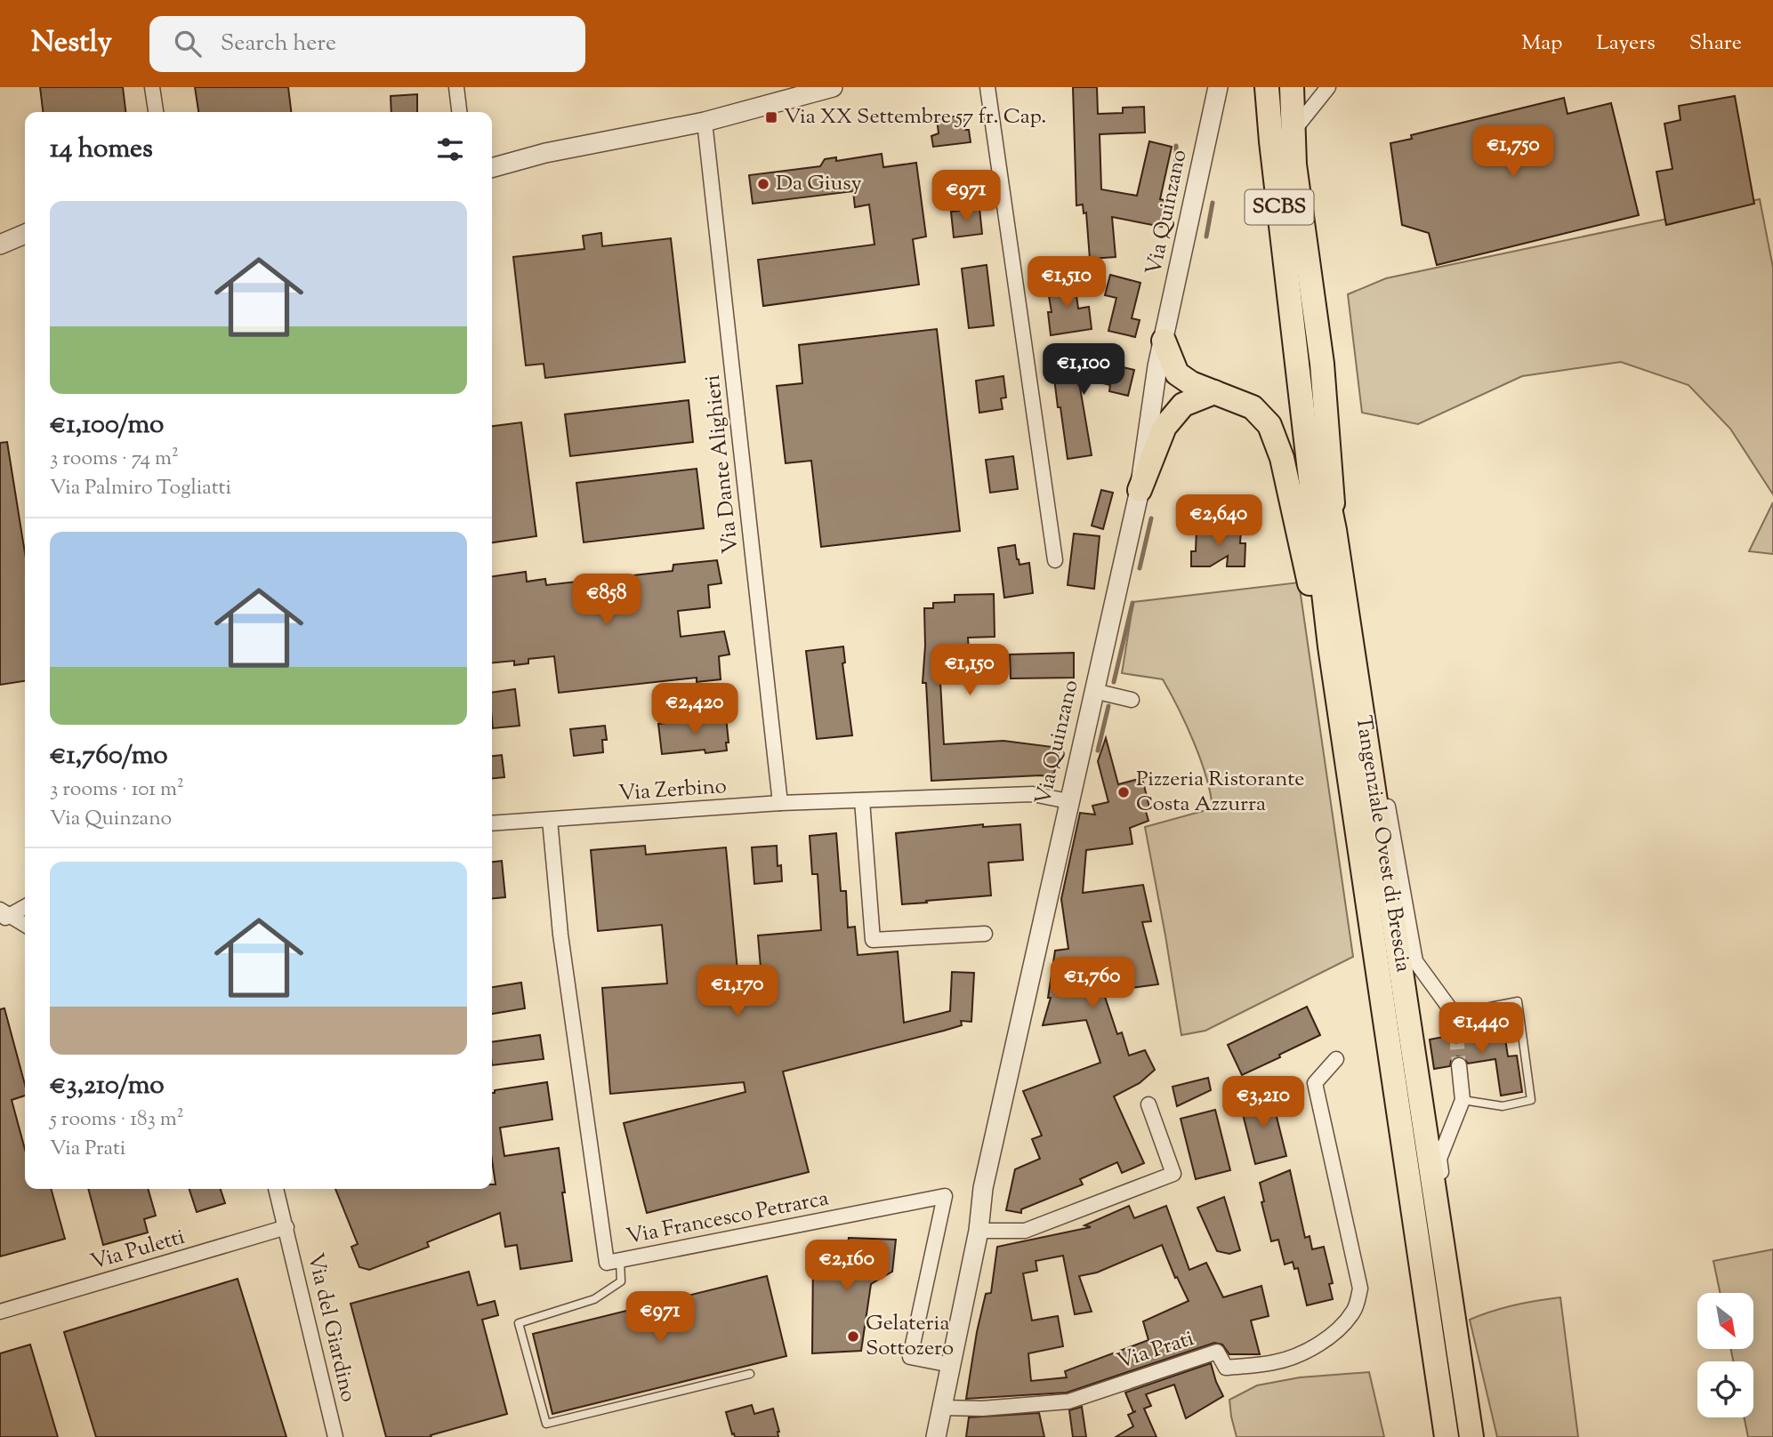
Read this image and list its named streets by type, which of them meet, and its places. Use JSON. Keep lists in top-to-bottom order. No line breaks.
{"streets":{"main road":["SCBS","Tangenziale Ovest di Brescia"],"street":["Via Quinzano","Via Dante Alighieri","Via Zerbino","Via Francesco Petrarca","Via Puletti","Via del Giardino","Via Prati"]},"crossings":[["Via Quinzano","Via Zerbino"],["Via Quinzano","Via Francesco Petrarca"],["Via Quinzano","Via Prati"],["Via Dante Alighieri","Via Zerbino"],["Via Zerbino","Via Francesco Petrarca"],["Via Puletti","Via del Giardino"]],"places":{"transit":["Via XX Settembre 57 fr. Cap."],"other":["Da Giusy","Pizzeria Ristorante Costa Azzurra","Gelateria Sottozero"]},"north":"bottom right","page":{"header":"Nestly","search":"Search here","nav":["Map","Layers","Share"],"heading":"14 homes","price":["€1,750","€971","€1,510","€1,100","€2,640","€858","€1,150","€2,420","€1,760","€1,170","€1,440","€3,210","€2,160","€971"],"list":[{"name":"€1,100/mo","note":"3 rooms · 74 m² · Via Palmiro Togliatti"},{"name":"€1,760/mo","note":"3 rooms · 101 m² · Via Quinzano"},{"name":"€3,210/mo","note":"5 rooms · 183 m² · Via Prati"}]}}
